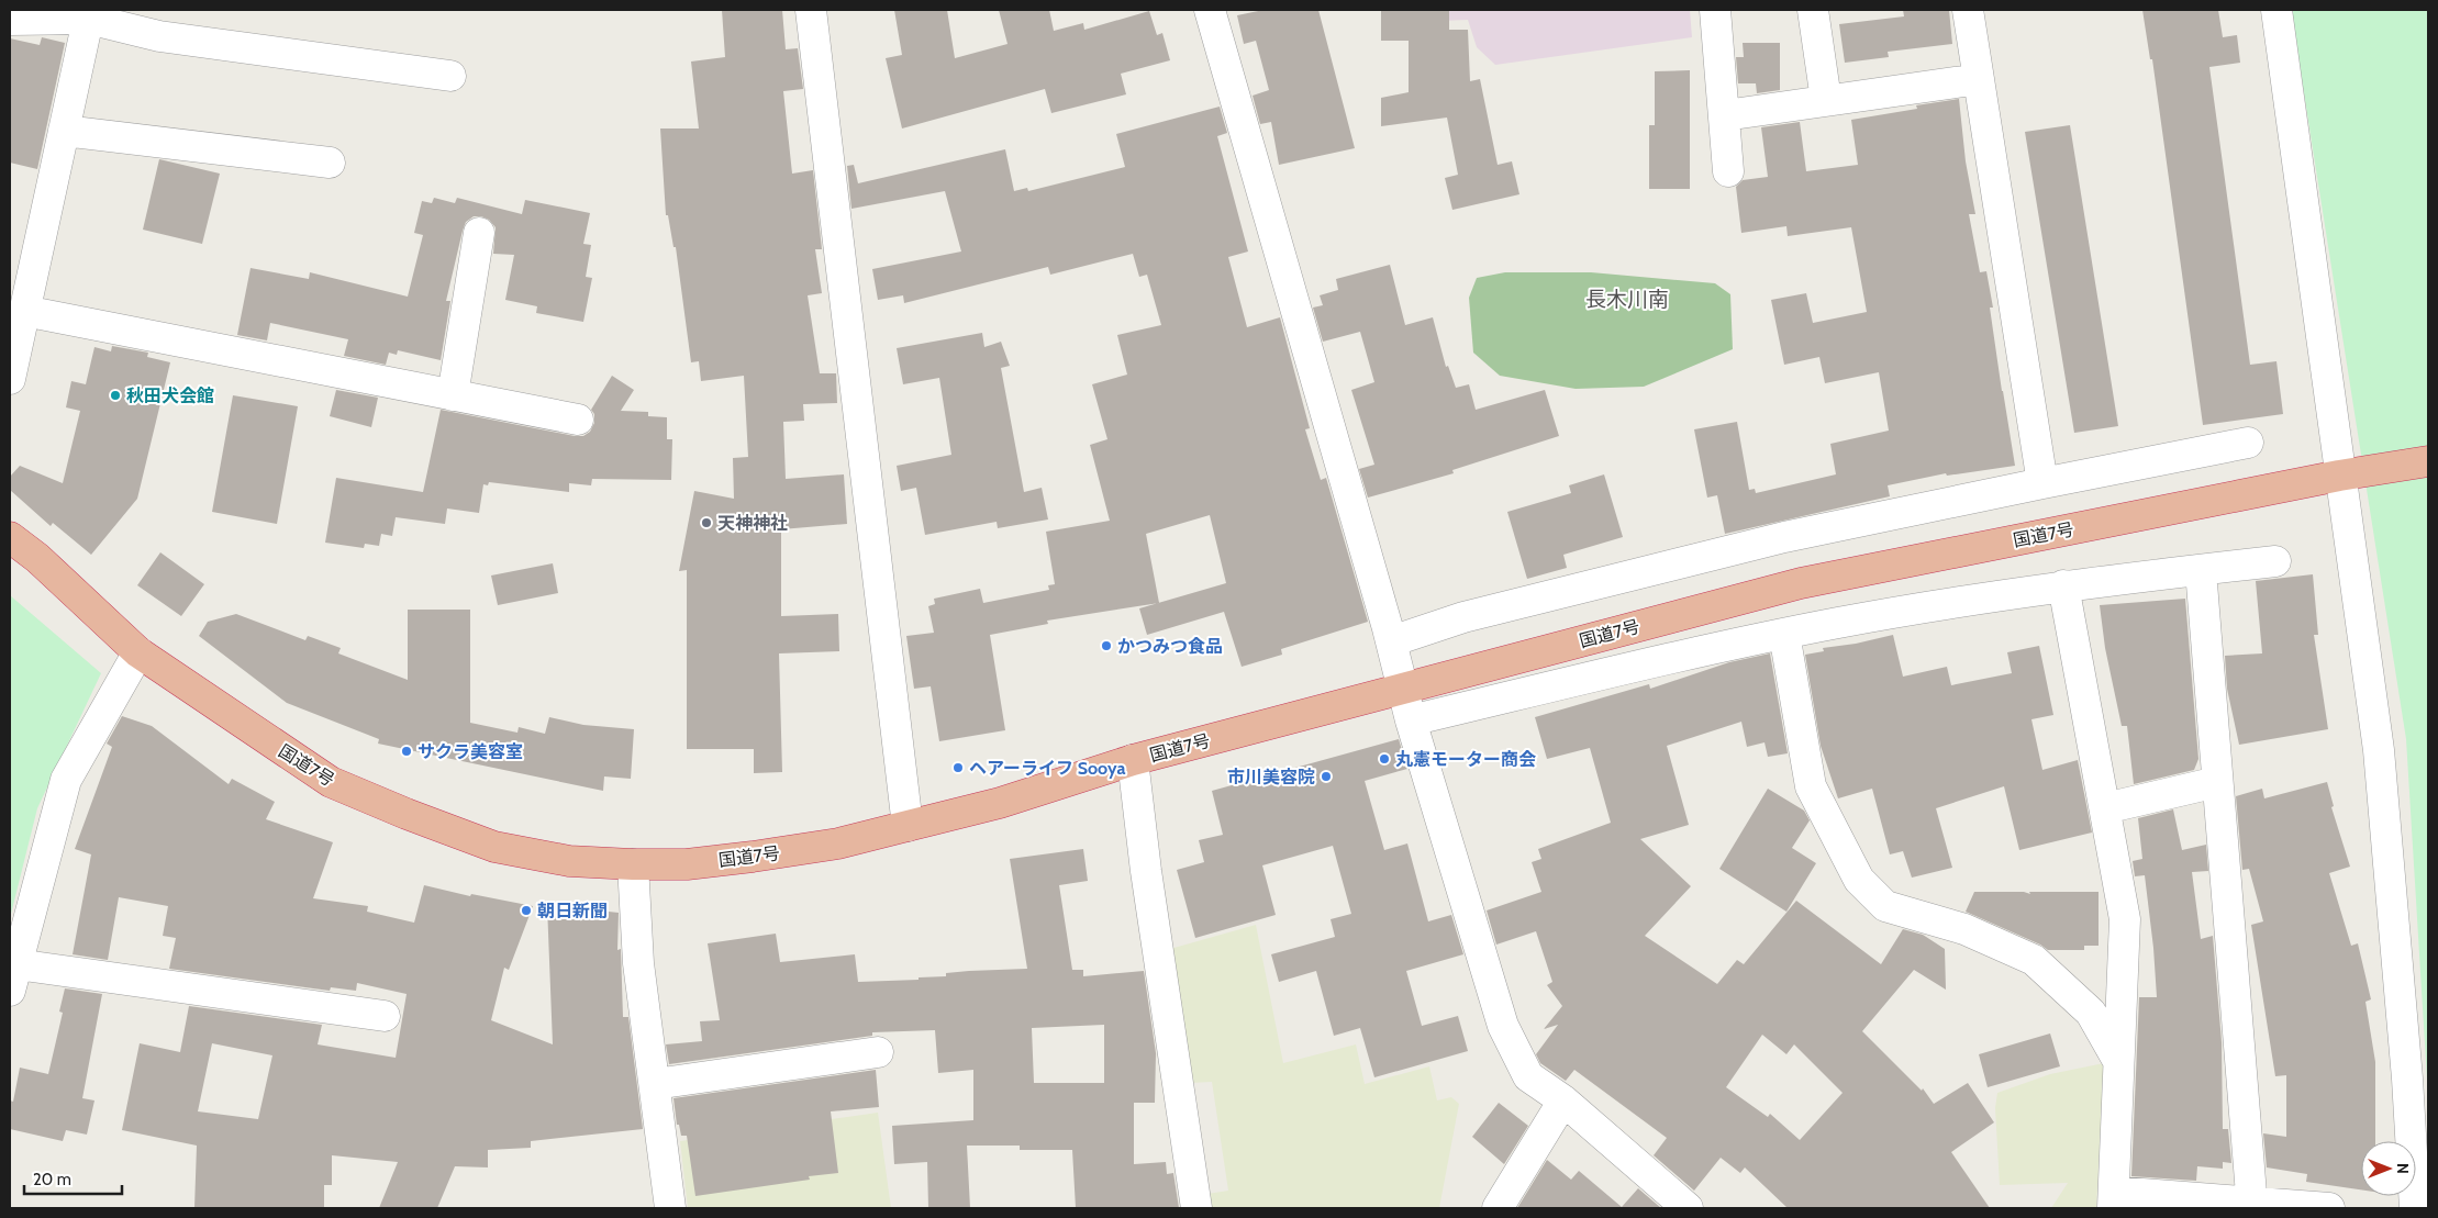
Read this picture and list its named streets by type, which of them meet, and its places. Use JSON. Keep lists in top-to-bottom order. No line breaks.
{"streets":{"highway":["国道7号"]},"districts":["長木川南"],"places":["秋田犬会館","天神神社","かつみつ食品","サクラ美容室","丸憲モーター商会","ヘアーライフ Sooya","市川美容院","朝日新聞"],"scale_bar":"20 m","north":"right"}
